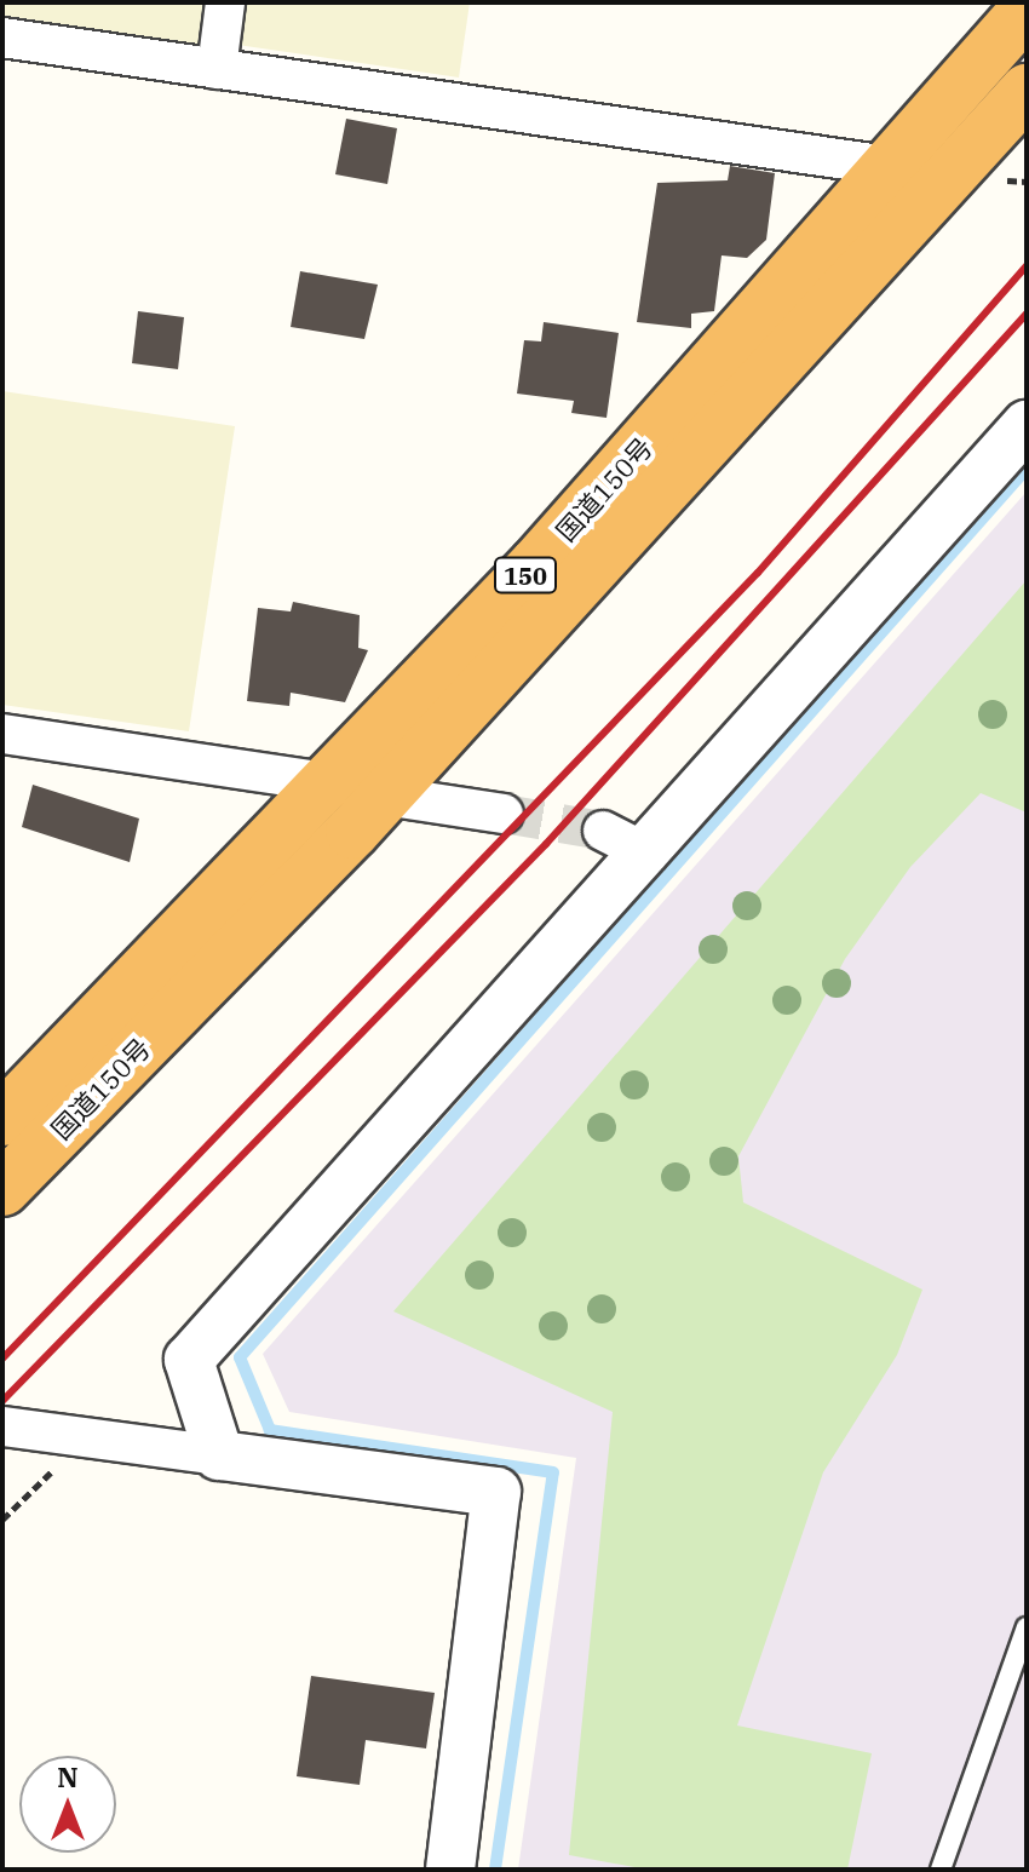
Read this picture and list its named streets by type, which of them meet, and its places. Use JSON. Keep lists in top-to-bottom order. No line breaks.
{"streets":{"highway":["国道150号","150"]},"north":"top"}
